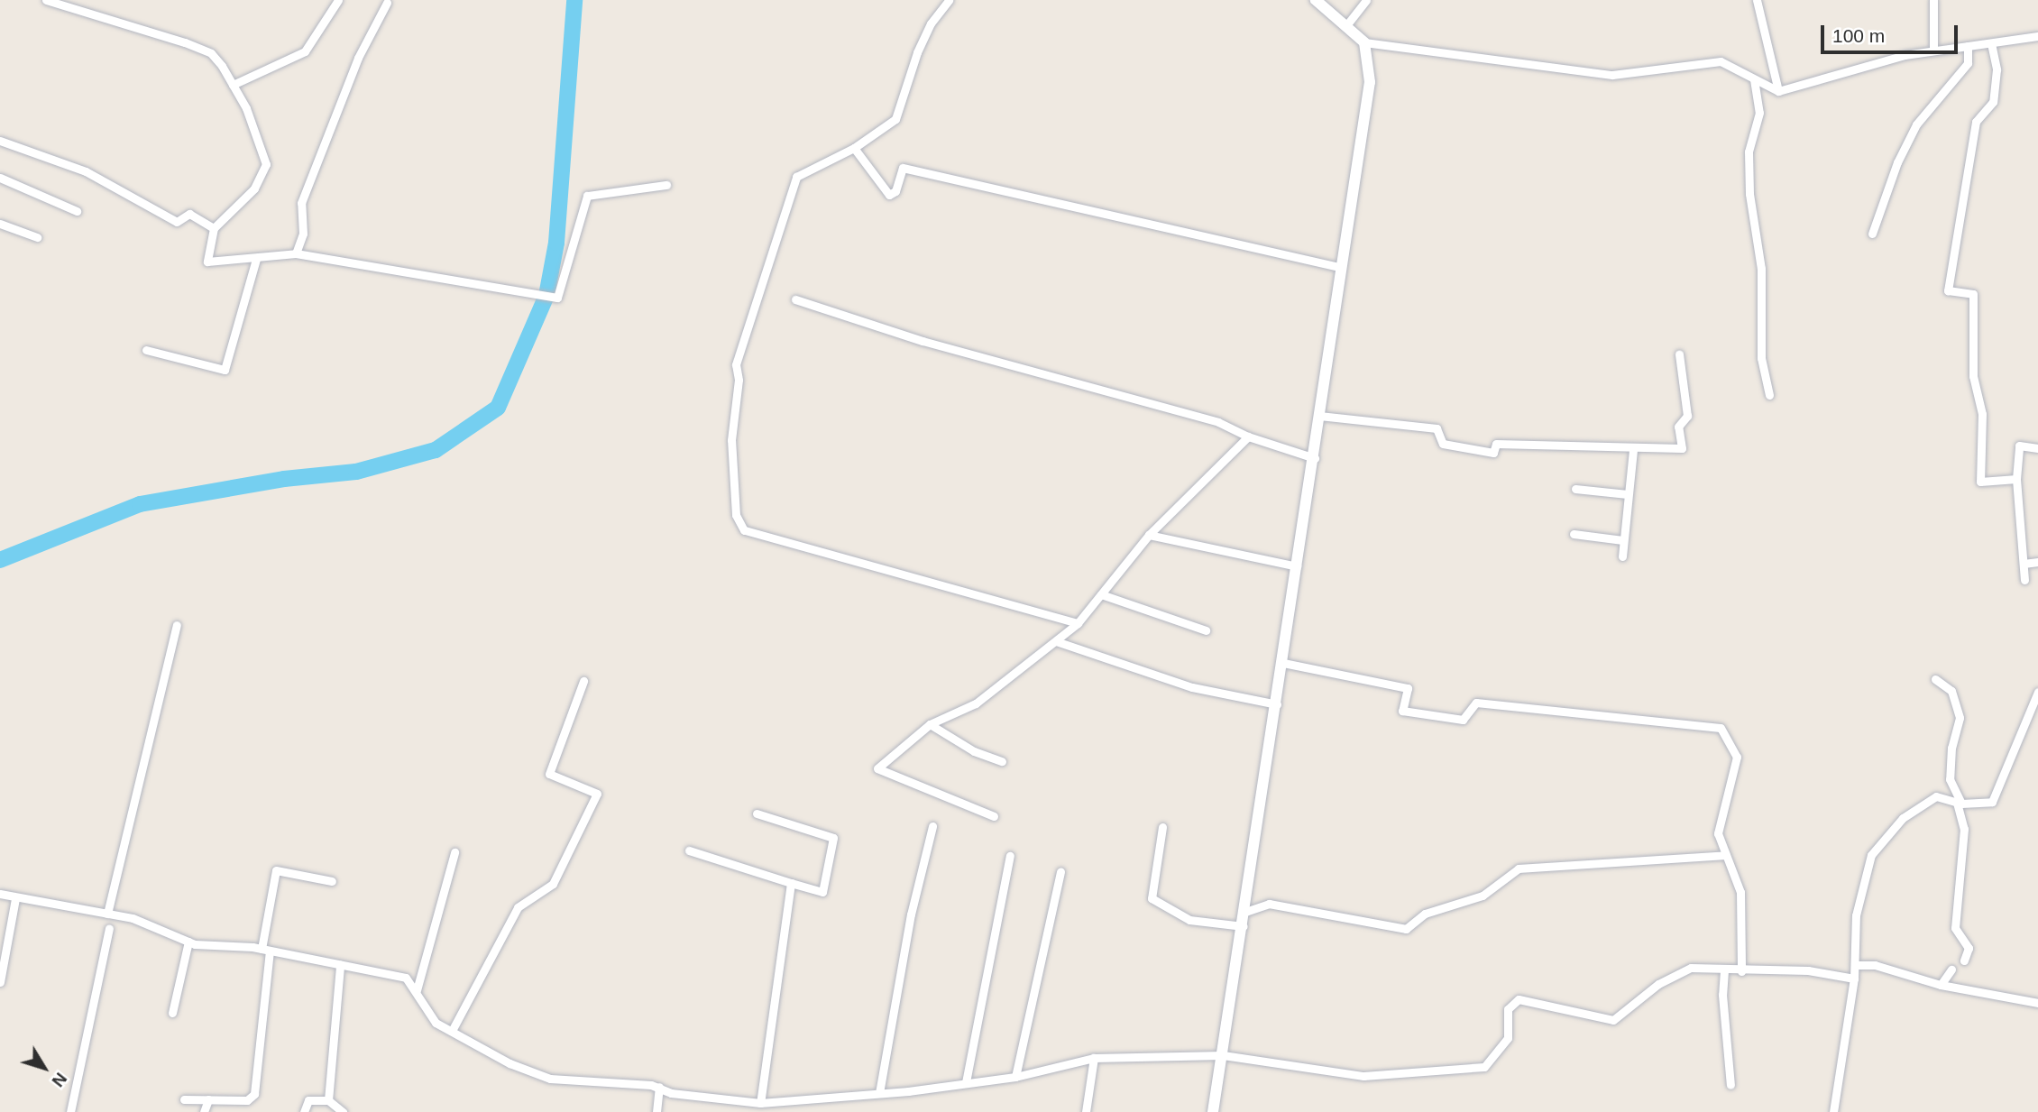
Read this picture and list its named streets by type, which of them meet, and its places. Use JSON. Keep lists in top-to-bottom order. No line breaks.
{"scale_bar":"100 m","north":"bottom right"}
